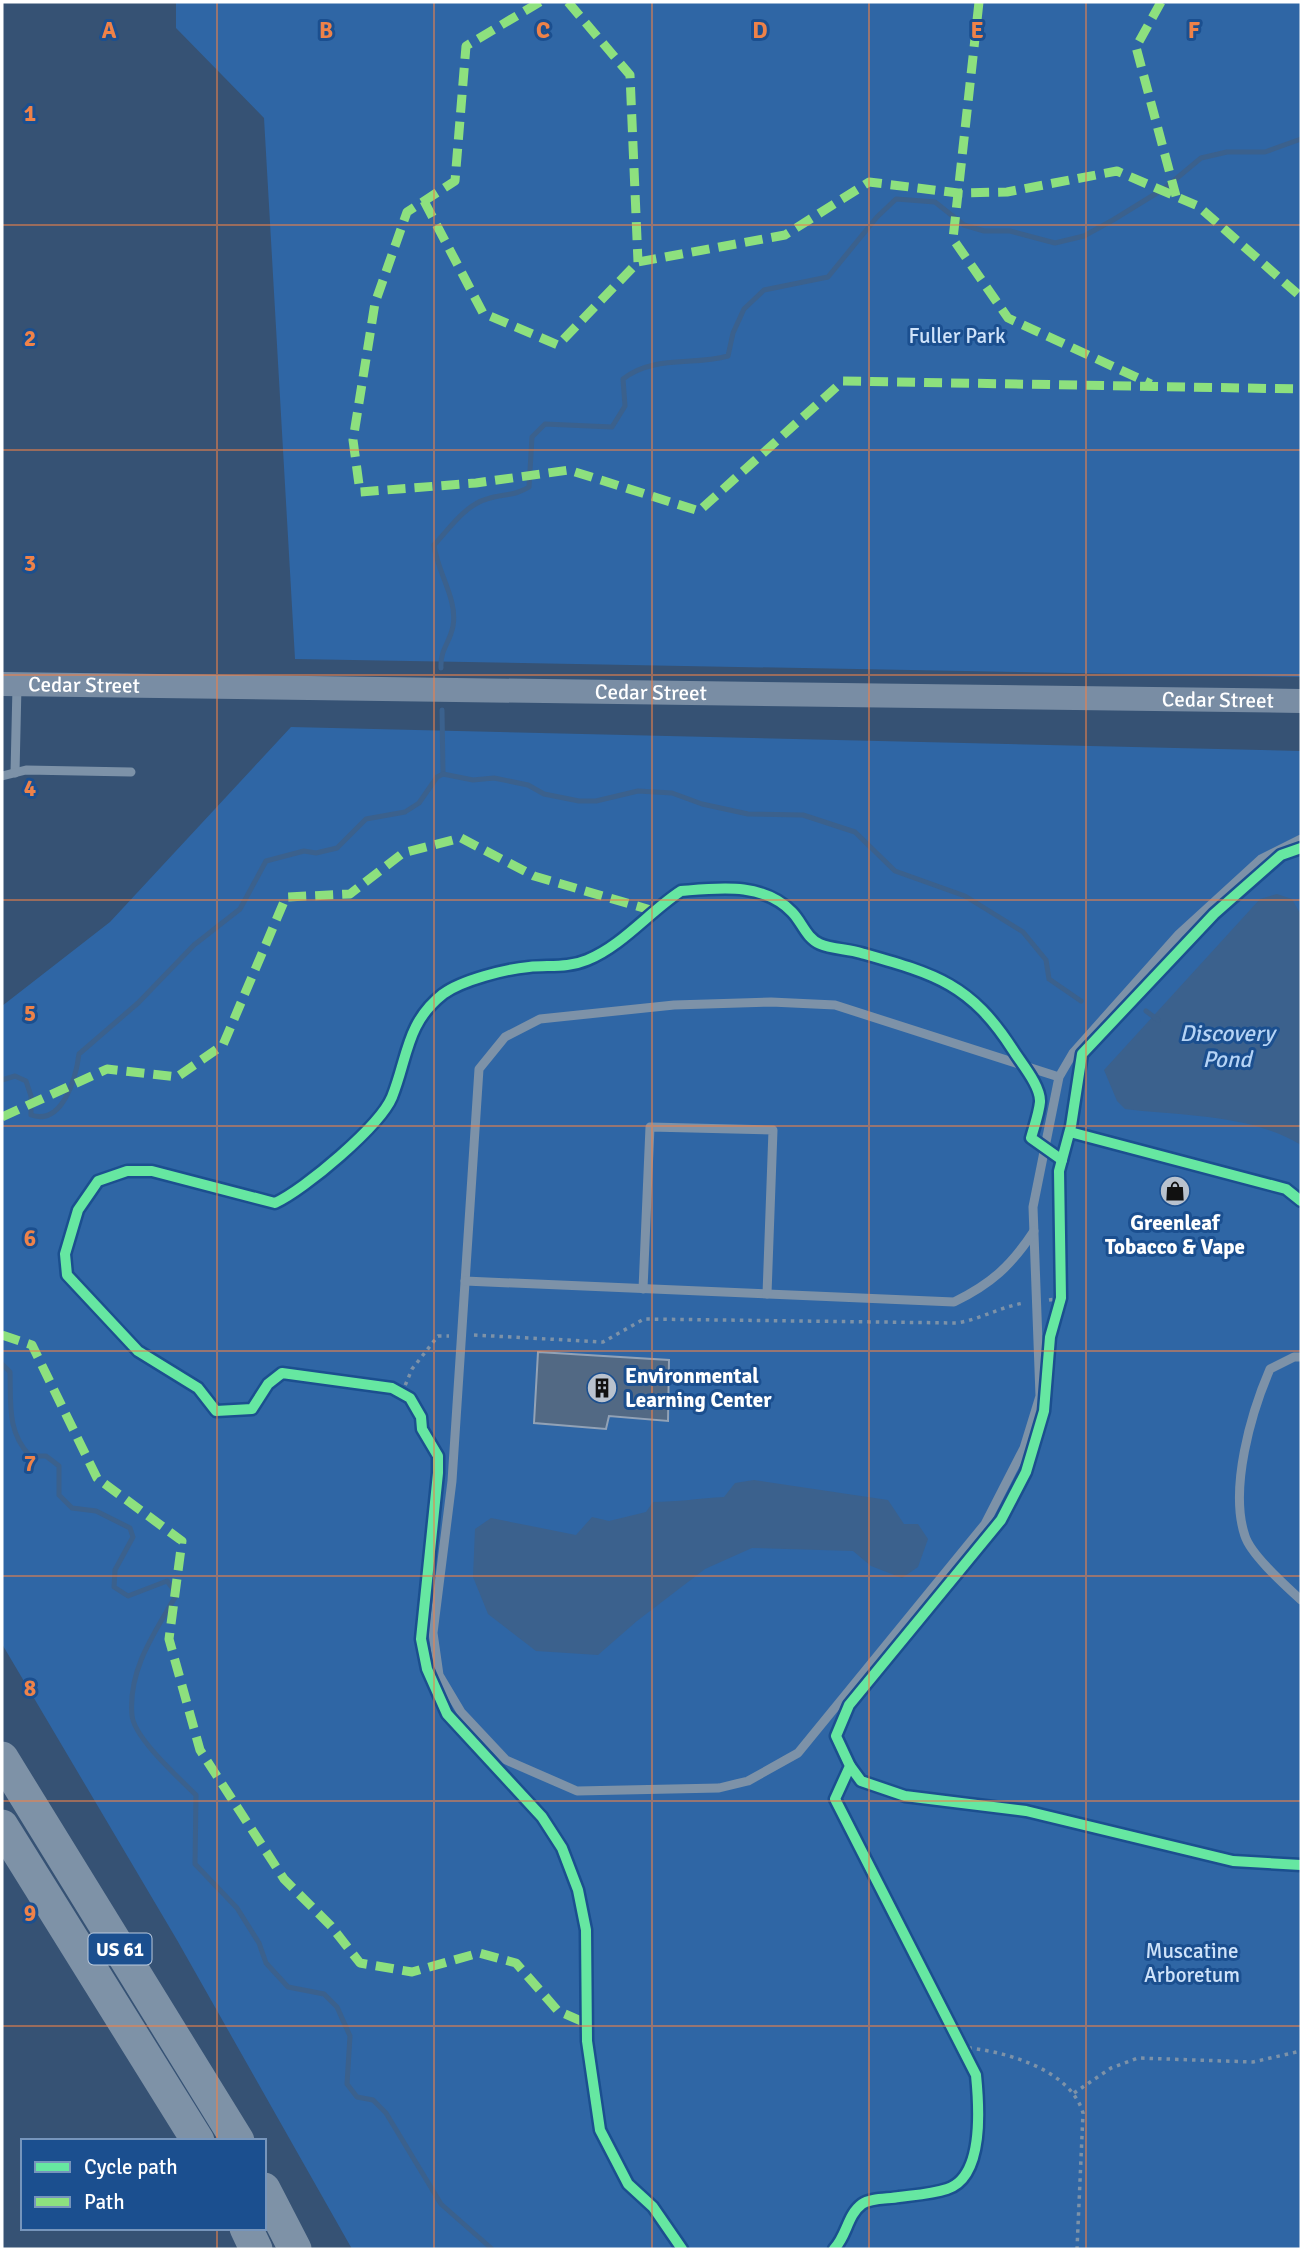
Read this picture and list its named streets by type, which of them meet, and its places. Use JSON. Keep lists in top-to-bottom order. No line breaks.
{"streets":{"highway":["US 61"],"main road":["Cedar Street"]},"water":["Discovery Pond"],"parks":["Fuller Park","Muscatine Arboretum"],"places":{"shop":["Greenleaf Tobacco & Vape"],"building":["Environmental Learning Center"]},"legend":["Cycle path","Path"],"grid":{"columns":["A","B","C","D","E","F"],"rows":["1","2","3","4","5","6","7","8","9"]}}
